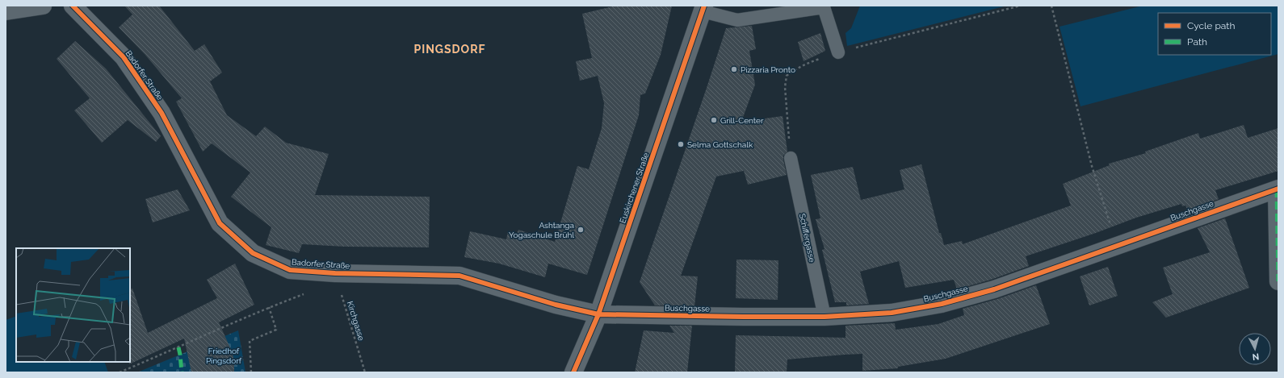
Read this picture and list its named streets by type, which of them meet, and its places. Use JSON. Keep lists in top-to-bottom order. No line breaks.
{"streets":{"street":["Badorfer Straße","Euskirchener Straße","Buschgasse"],"lane":["Schiffergasse"],"path":["Kirchgasse"]},"crossings":[["Badorfer Straße","Euskirchener Straße"],["Badorfer Straße","Buschgasse"],["Badorfer Straße","Kirchgasse"],["Euskirchener Straße","Buschgasse"],["Buschgasse","Schiffergasse"]],"districts":["PINGSDORF"],"parks":["Friedhof Pingsdorf"],"places":["Pizzaria Pronto","Grill-Center","Selma Gottschalk","Ashtanga Yogaschule Brühl"],"legend":["Cycle path","Path"],"north":"bottom"}
